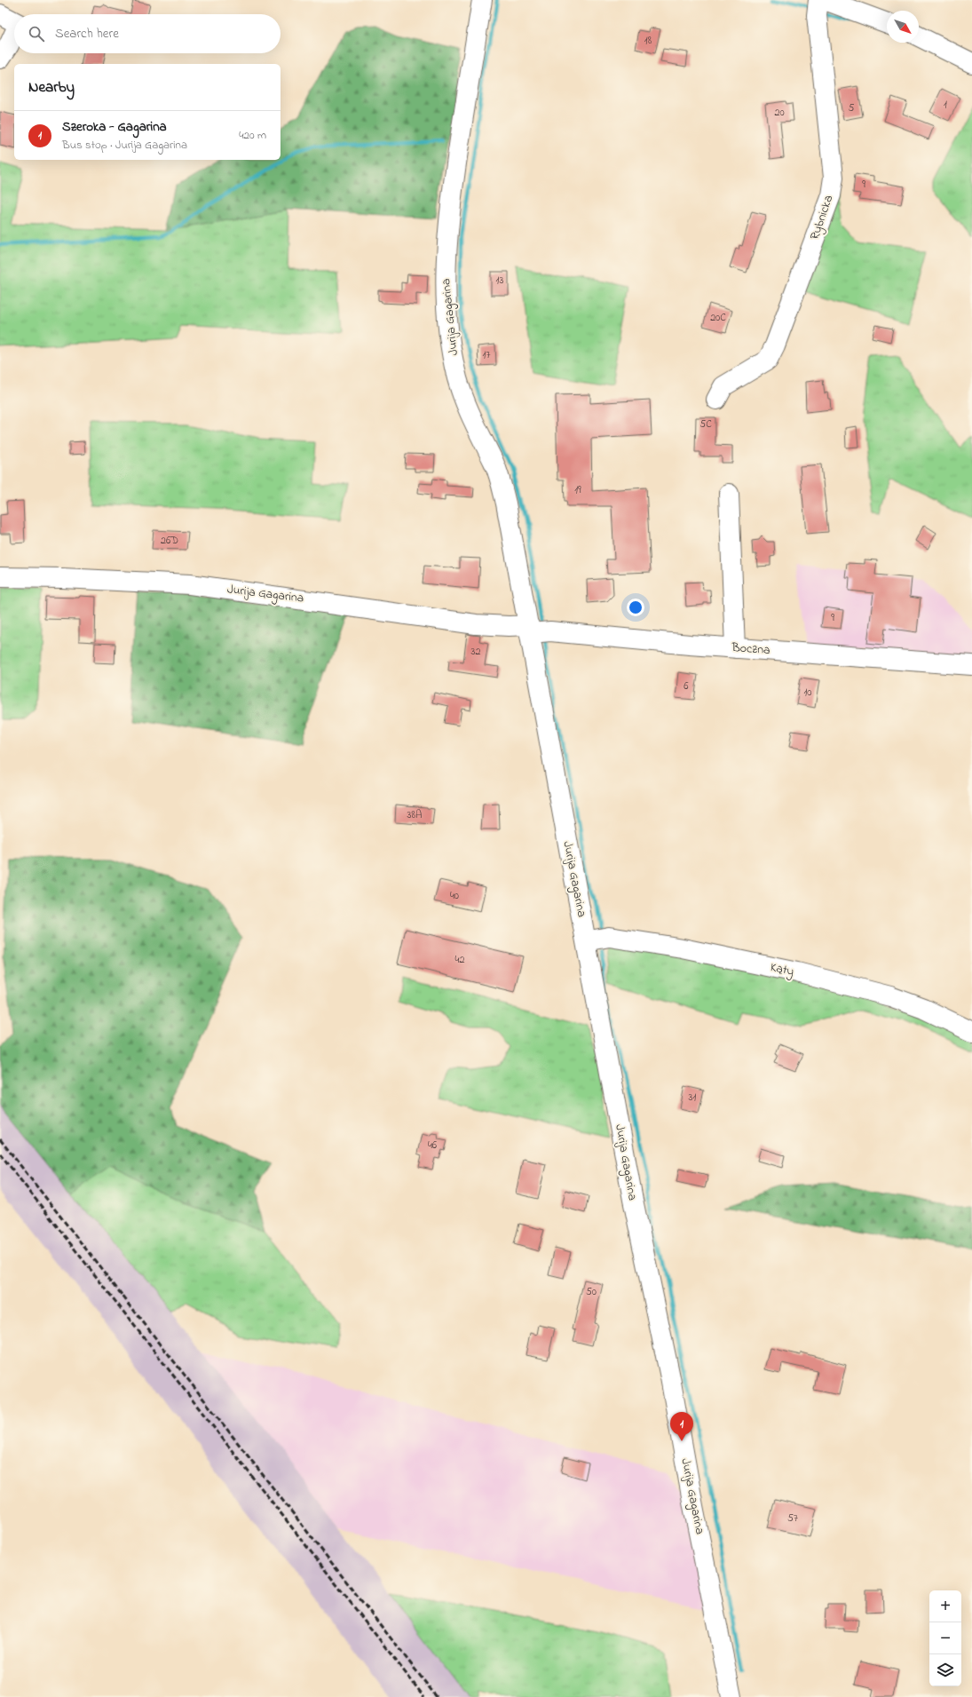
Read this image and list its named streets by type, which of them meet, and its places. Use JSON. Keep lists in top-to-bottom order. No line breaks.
{"streets":{"street":["Rybnicka","Jurija Gagarina","Boczna","Kąty"]},"crossings":[["Jurija Gagarina","Boczna"],["Jurija Gagarina","Kąty"]],"house_numbers":["18","1","5","20","9","13","20C","17","5C","19","26D","9","32","6","10","38A","40","42","31","46","50","57"],"north":"bottom right","page":{"search":"Search here","heading":"Nearby","list":[{"mark":"1","name":"Szeroka - Gagarina","note":"Bus stop · Jurija Gagarina","value":"420 m"}],"pins":"1","map_buttons":["+","−"]}}
